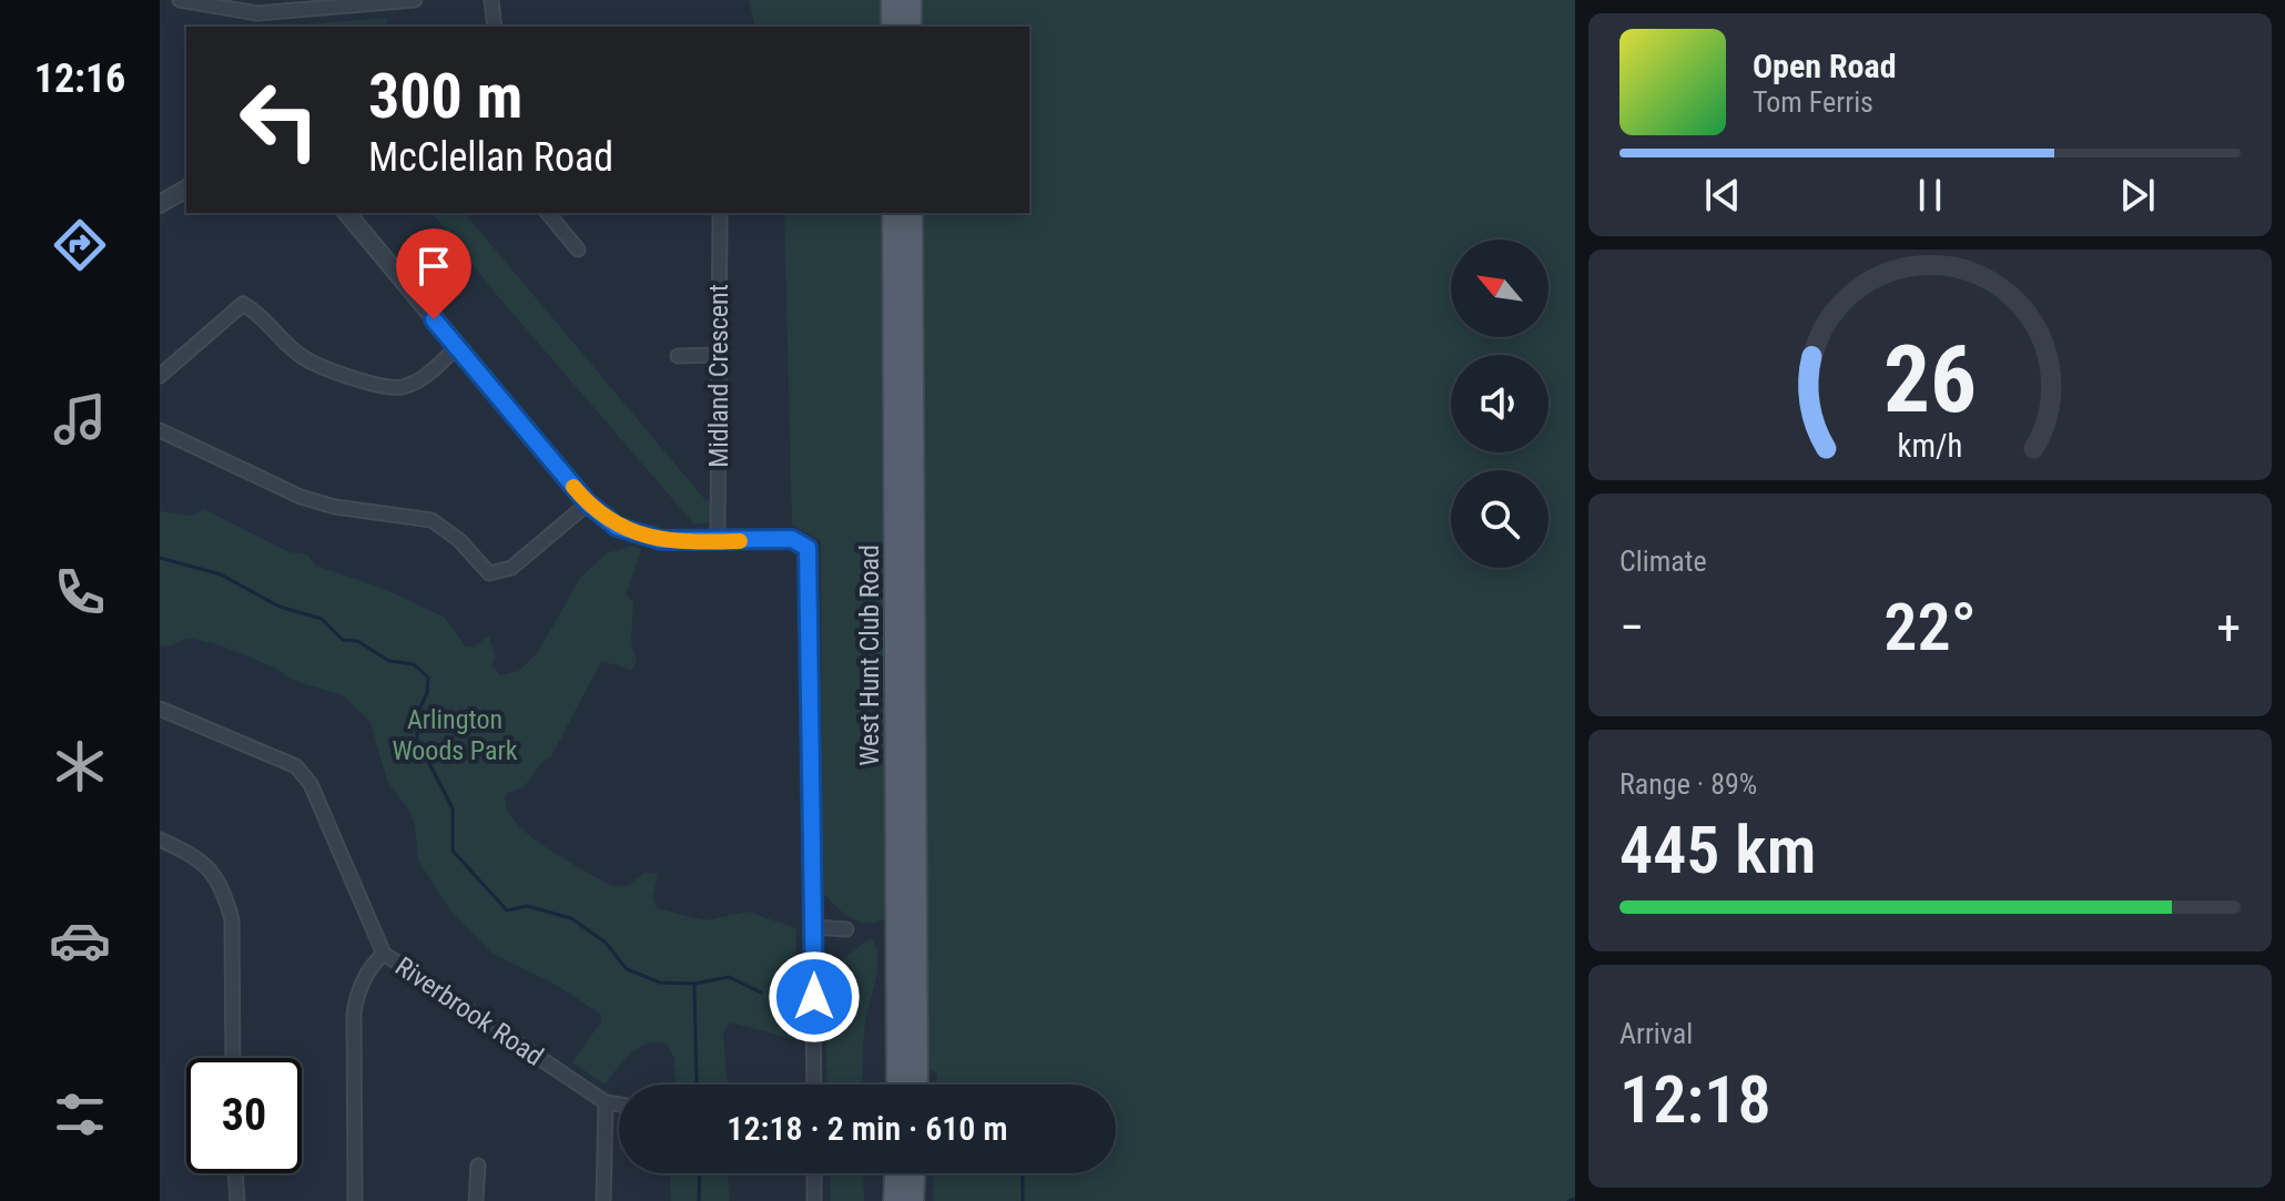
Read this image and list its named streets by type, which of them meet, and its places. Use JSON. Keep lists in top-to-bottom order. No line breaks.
{"streets":{"main road":["West Hunt Club Road"],"street":["Midland Crescent","Riverbrook Road"]},"parks":["Arlington Woods Park"],"north":"top left","page":{"tabs":"12:16","turn":["300 m","McClellan Road"],"song":["Open Road","Tom Ferris"],"tile":["Climate",["Range · 89%","445 km"],["Arrival","12:18"]],"heat":["−","22°","+"],"limit":"30","trip":"12:18 · 2 min · 610 m","gauge":["26","km/h"]}}
